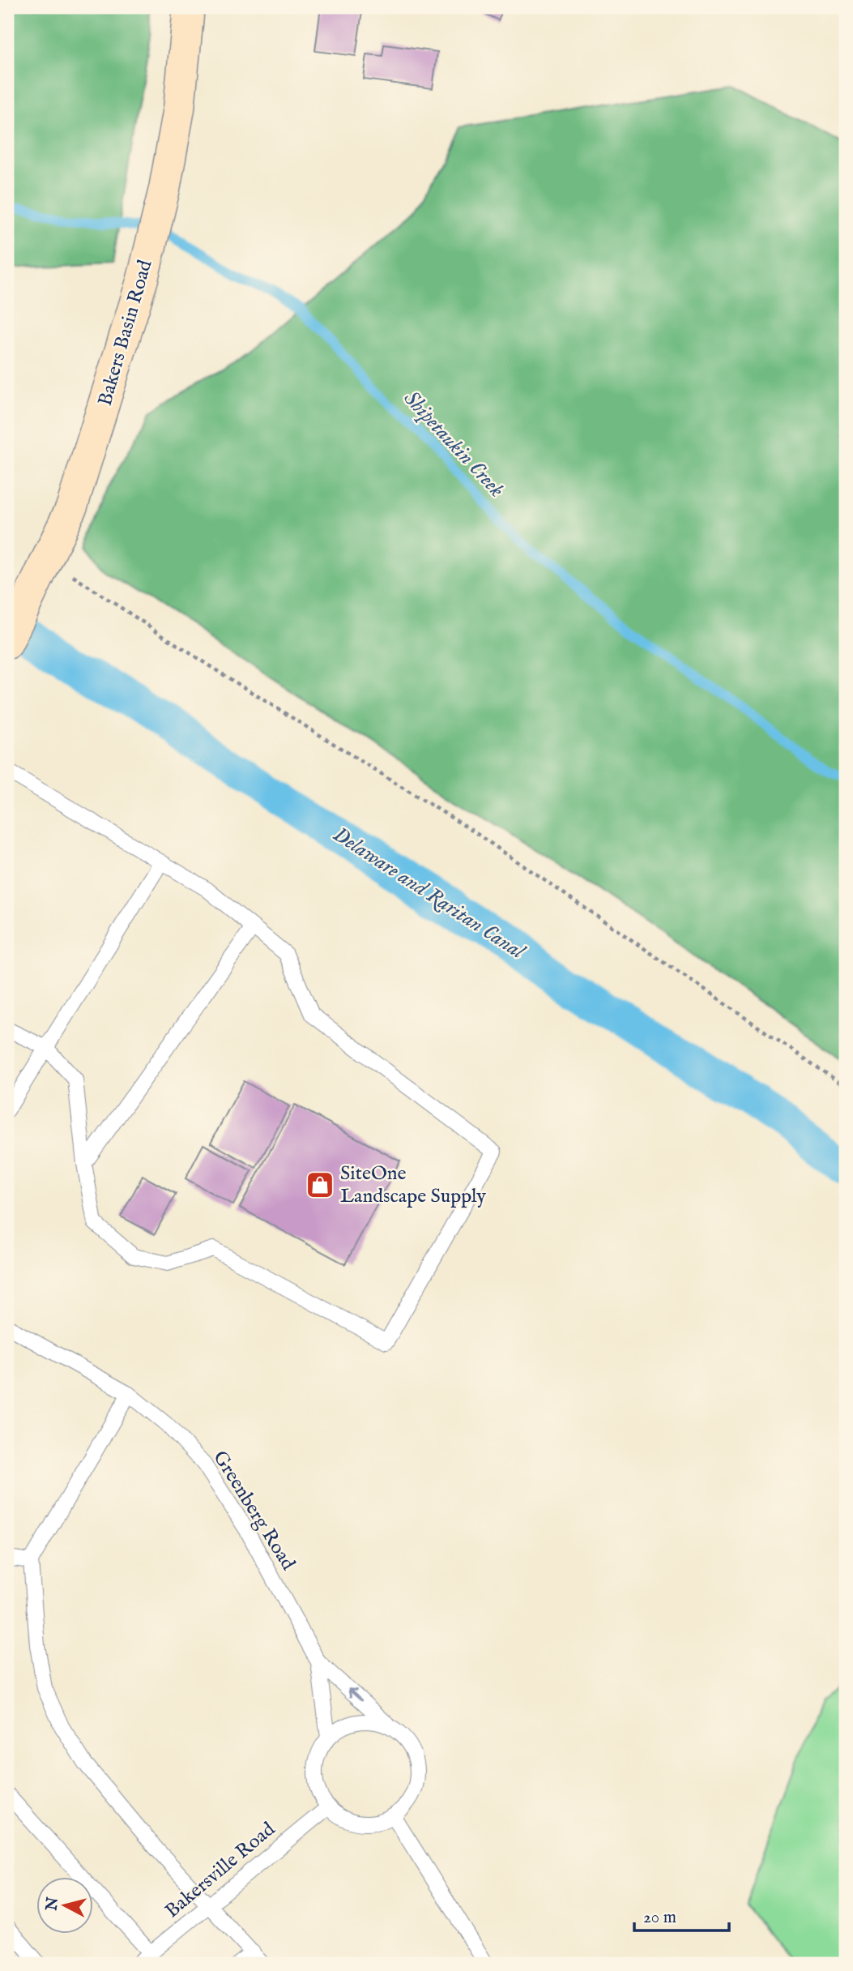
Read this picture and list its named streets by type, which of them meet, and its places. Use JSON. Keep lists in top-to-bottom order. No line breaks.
{"streets":{"main road":["Bakers Basin Road"],"lane":["Greenberg Road","Bakersville Road"]},"crossings":[["Greenberg Road","Bakersville Road"]],"water":["Shipetaukin Creek","Delaware and Raritan Canal"],"places":{"shop":["SiteOne Landscape Supply"]},"scale_bar":"20 m","north":"left"}
